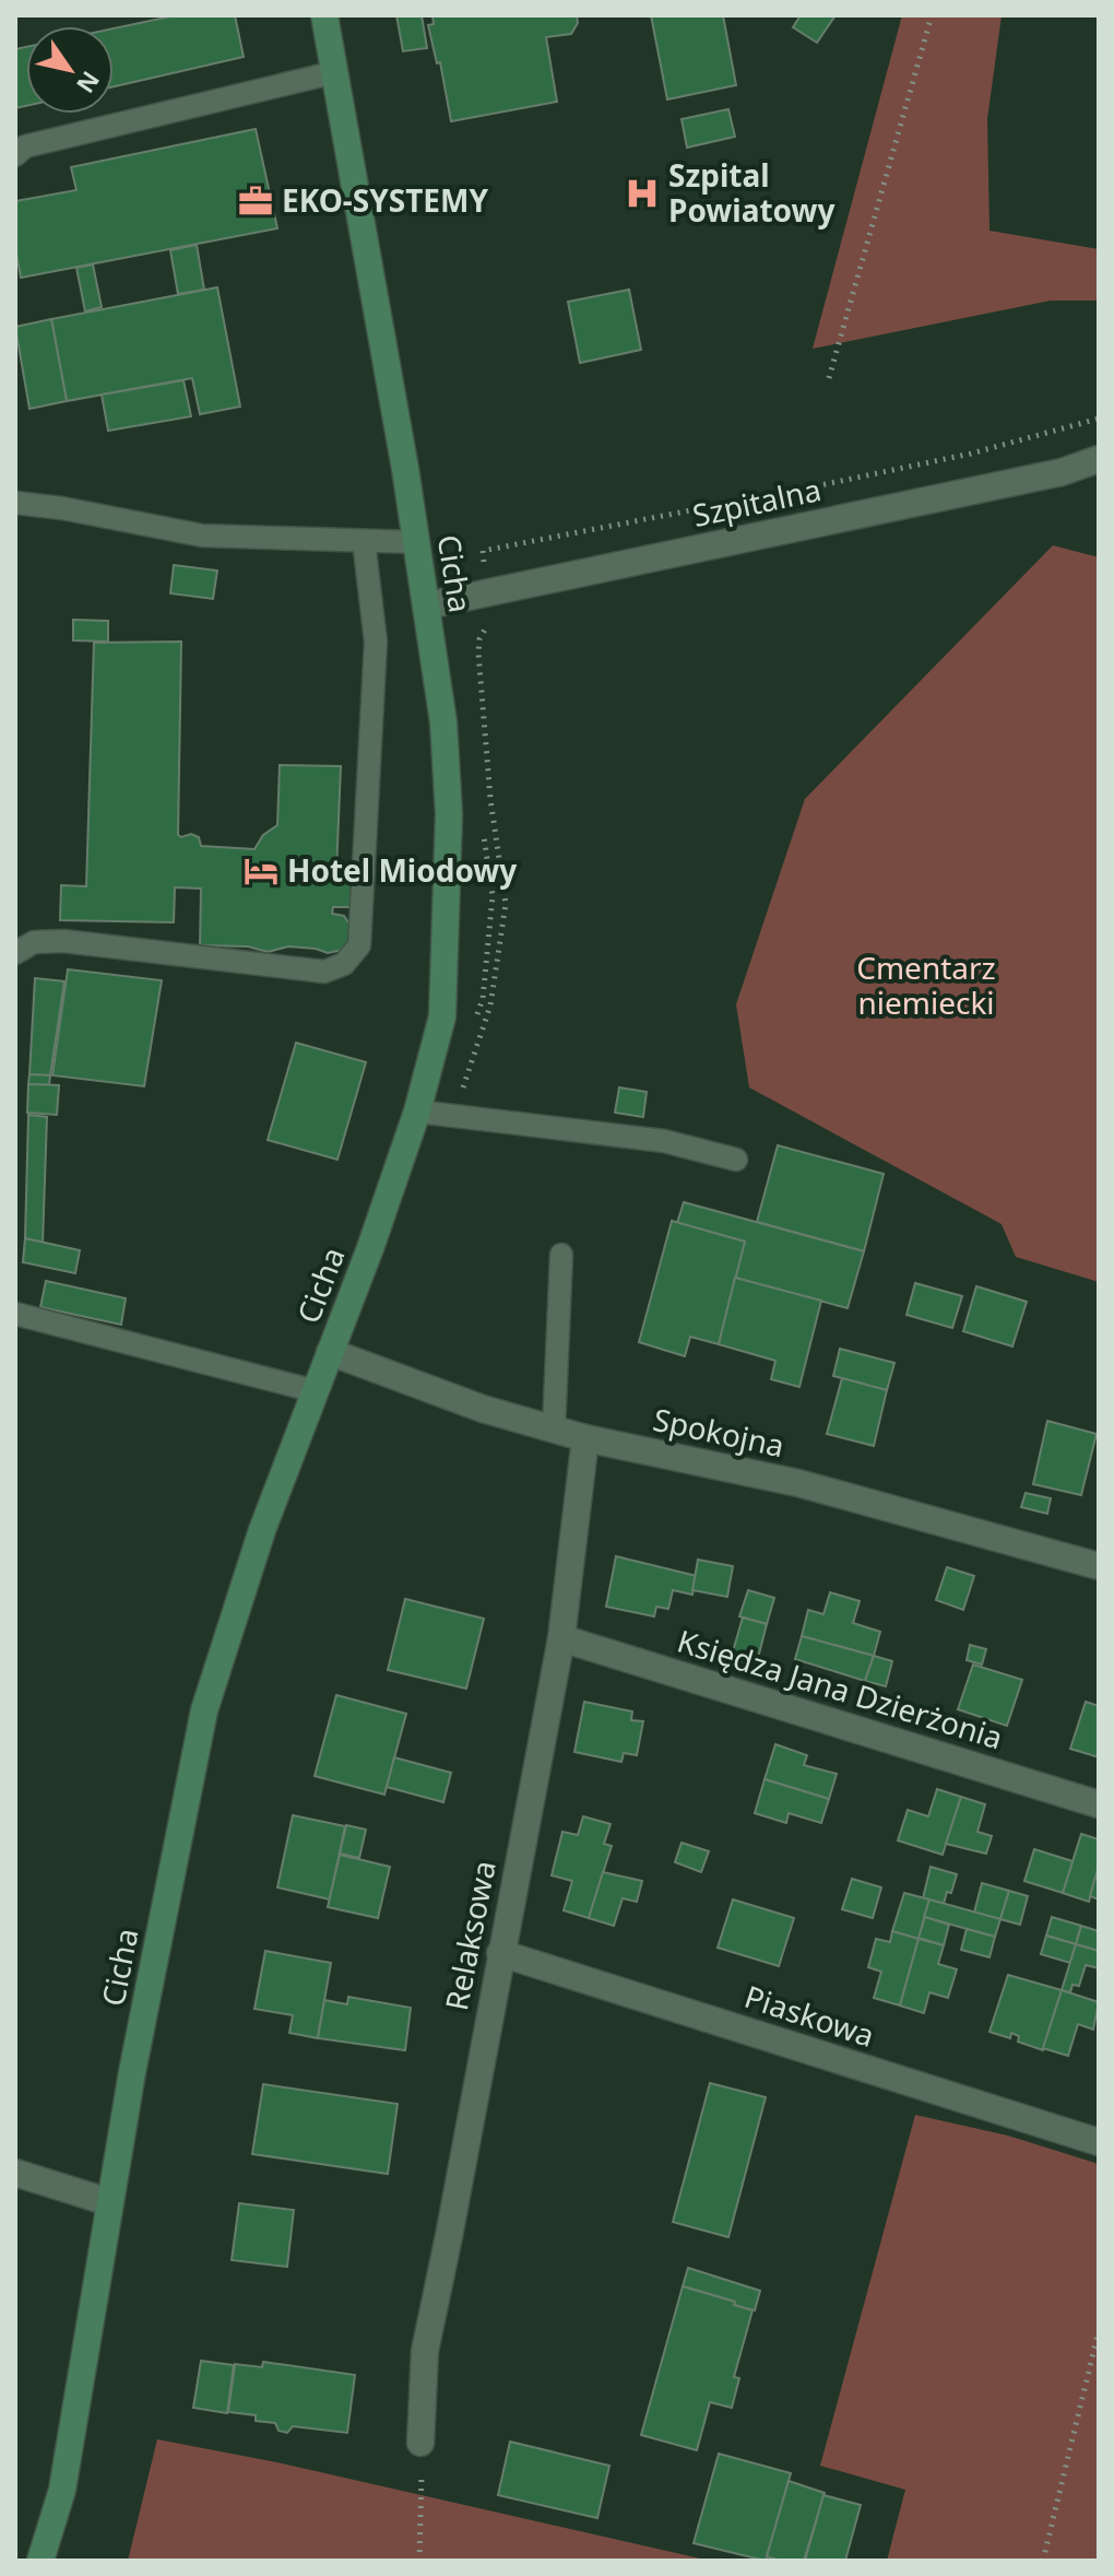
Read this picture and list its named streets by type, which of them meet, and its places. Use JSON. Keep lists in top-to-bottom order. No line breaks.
{"streets":{"street":["Szpitalna","Cicha","Spokojna","Księdza Jana Dzierżonia","Relaksowa","Piaskowa"]},"crossings":[["Szpitalna","Cicha"],["Cicha","Spokojna"],["Spokojna","Relaksowa"],["Księdza Jana Dzierżonia","Relaksowa"],["Relaksowa","Piaskowa"]],"parks":["Cmentarz niemiecki"],"places":{"hospital":["Szpital Powiatowy"],"office":["EKO-SYSTEMY"],"hotel":["Hotel Miodowy"]},"north":"bottom right"}
